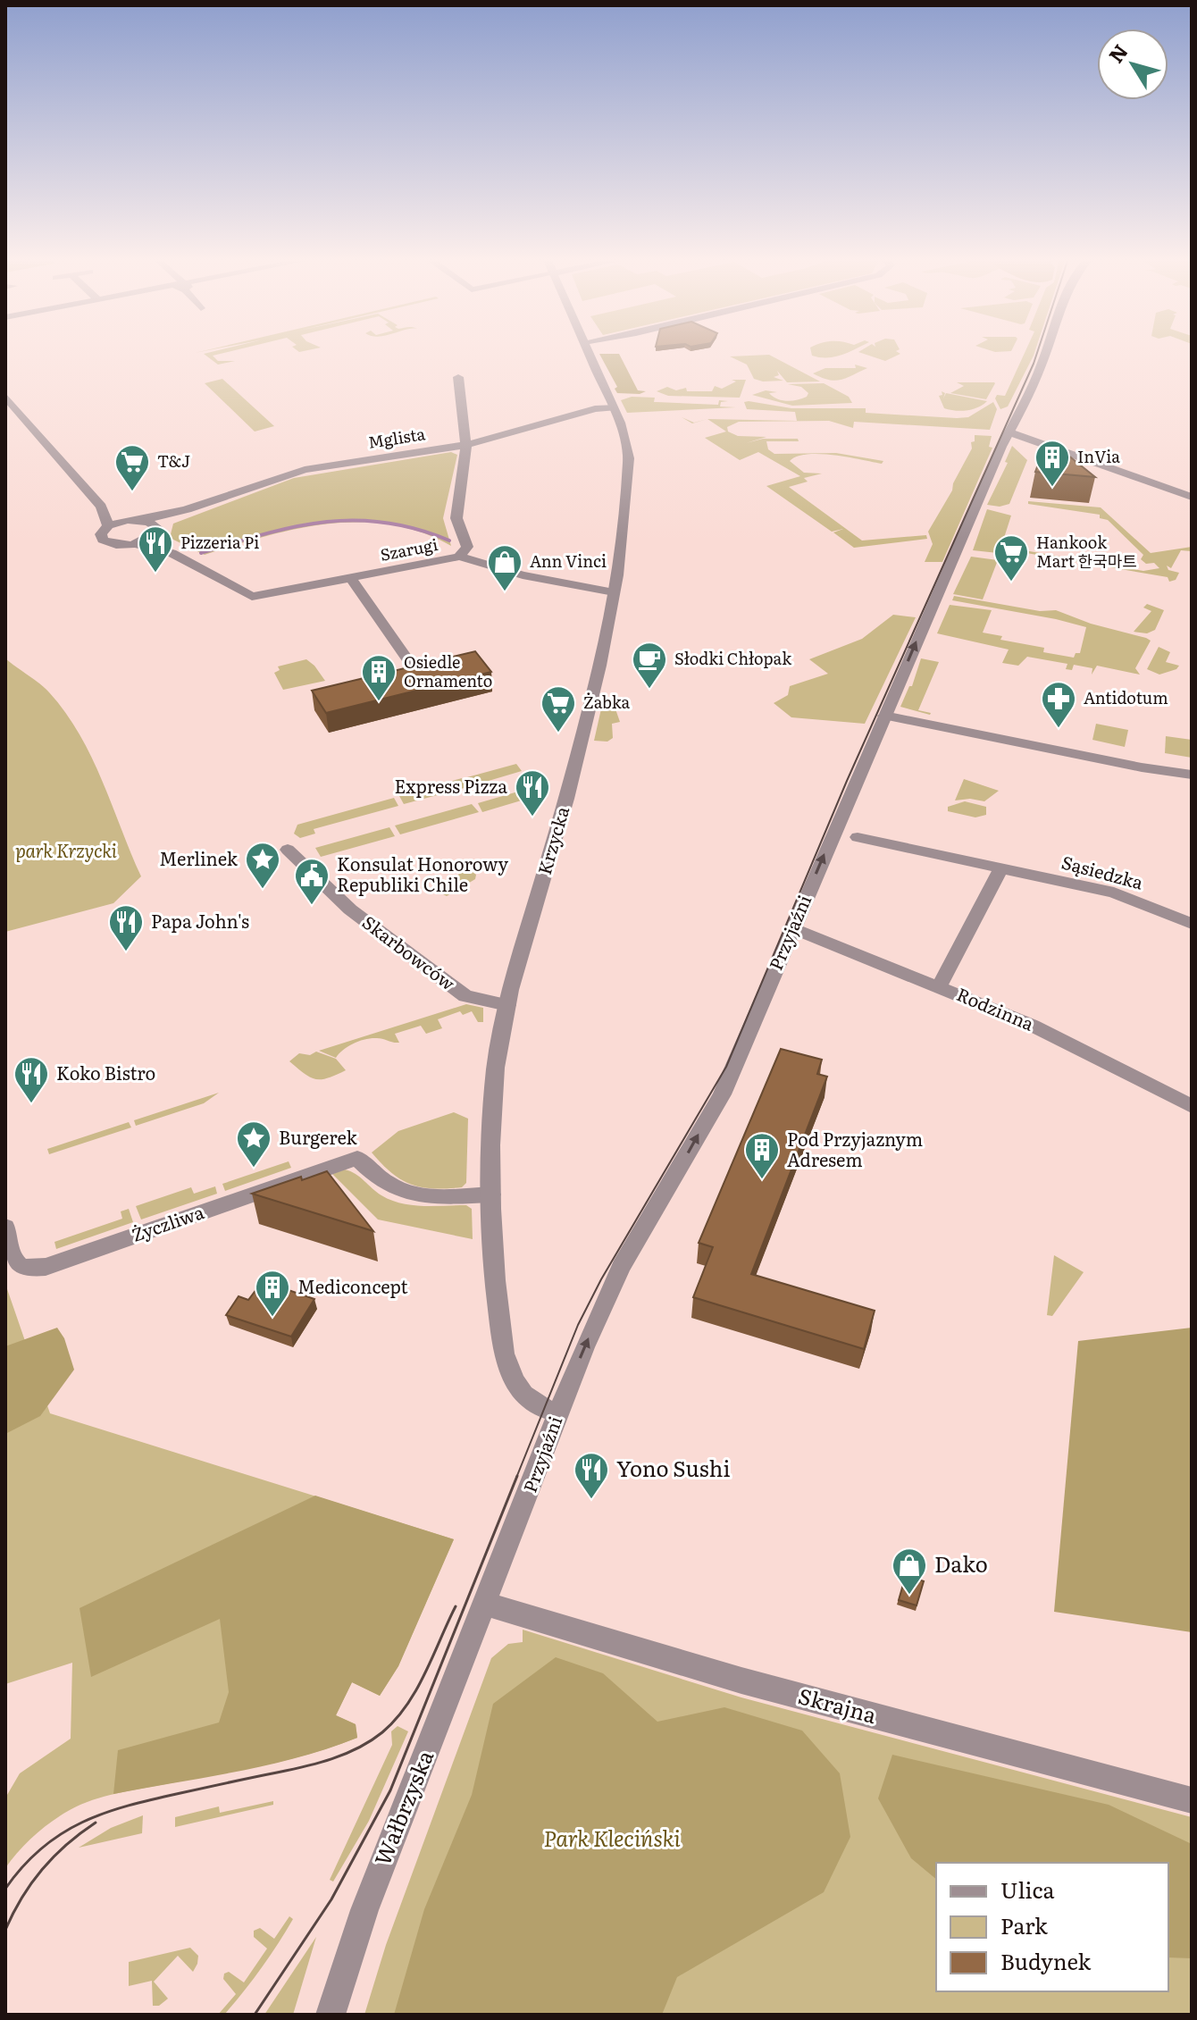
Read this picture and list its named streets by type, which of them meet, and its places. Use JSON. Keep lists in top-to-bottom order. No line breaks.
{"streets":{"street":["Mglista","Szarugi","Krzycka","Sąsiedzka","Przyjaźni","Skarbowców","Rodzinna","Życzliwa","Skrajna","Wałbrzyska"]},"crossings":[["Mglista","Krzycka"],["Szarugi","Krzycka"],["Krzycka","Przyjaźni"],["Krzycka","Skarbowców"],["Krzycka","Życzliwa"],["Przyjaźni","Rodzinna"],["Przyjaźni","Skrajna"],["Przyjaźni","Wałbrzyska"],["Skrajna","Wałbrzyska"]],"one_way":["Przyjaźni"],"parks":["park Krzycki","Park Kleciński"],"places":{"building":["InVia","Osiedle Ornamento","Pod Przyjaznym Adresem","Mediconcept"],"supermarket":["T&J","Hankook Mart 한국마트","Żabka"],"restaurant":["Pizzeria Pi","Express Pizza","Papa John's","Koko Bistro","Yono Sushi"],"shop":["Ann Vinci","Dako"],"cafe":["Słodki Chłopak"],"pharmacy":["Antidotum"],"place":["Merlinek","Burgerek"],"public building":["Konsulat Honorowy Republiki Chile"]},"legend":["Ulica","Park","Budynek"],"north":"top left"}
